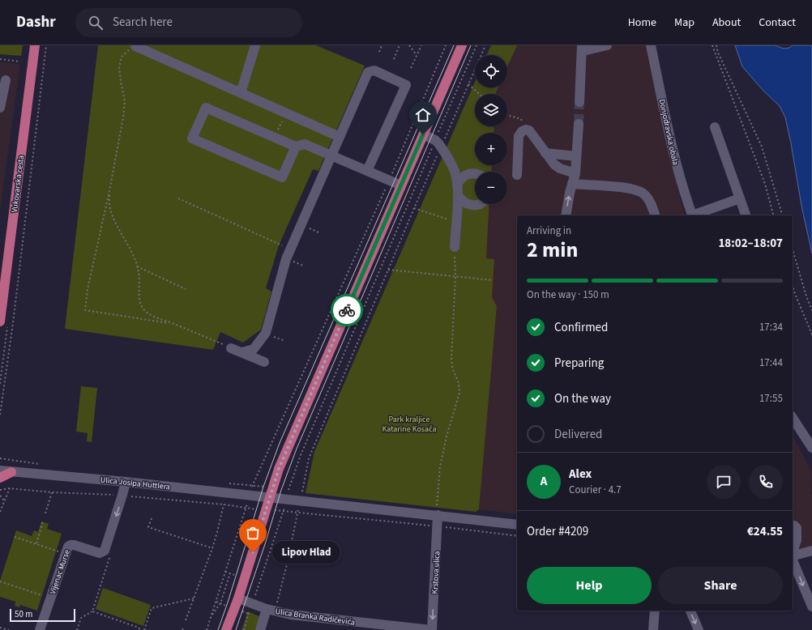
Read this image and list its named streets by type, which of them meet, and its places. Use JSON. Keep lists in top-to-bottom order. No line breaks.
{"streets":{"main road":["Vukovarska cesta"],"street":["Donjodravska obala","Ulica Josipa Huttlera","Vijenac Murse","Krstova ulica","Ulica Branka Radičevića"]},"crossings":[["Krstova ulica","Ulica Branka Radičevića"]],"one_way":["Krstova ulica"],"parks":["Park kraljice Katarine Kosača"],"places":["Lipov Hlad"],"scale_bar":"50 m","page":{"header":"Dashr","search":"Search here","nav":["Home","Map","About","Contact"],"map_buttons":["+","−"],"heading":["2 min","Arriving in","18:02–18:07"],"panel":["Alex","Courier · 4.7","Order #4209","€24.55"],"bar":"On the way · 150 m","list":[["Confirmed","17:34"],["Preparing","17:44"],["On the way","17:55"],"Delivered"],"round":"A","bubble":"Lipov Hlad","buttons":["Help","Share"],"scale":"50 m"}}
